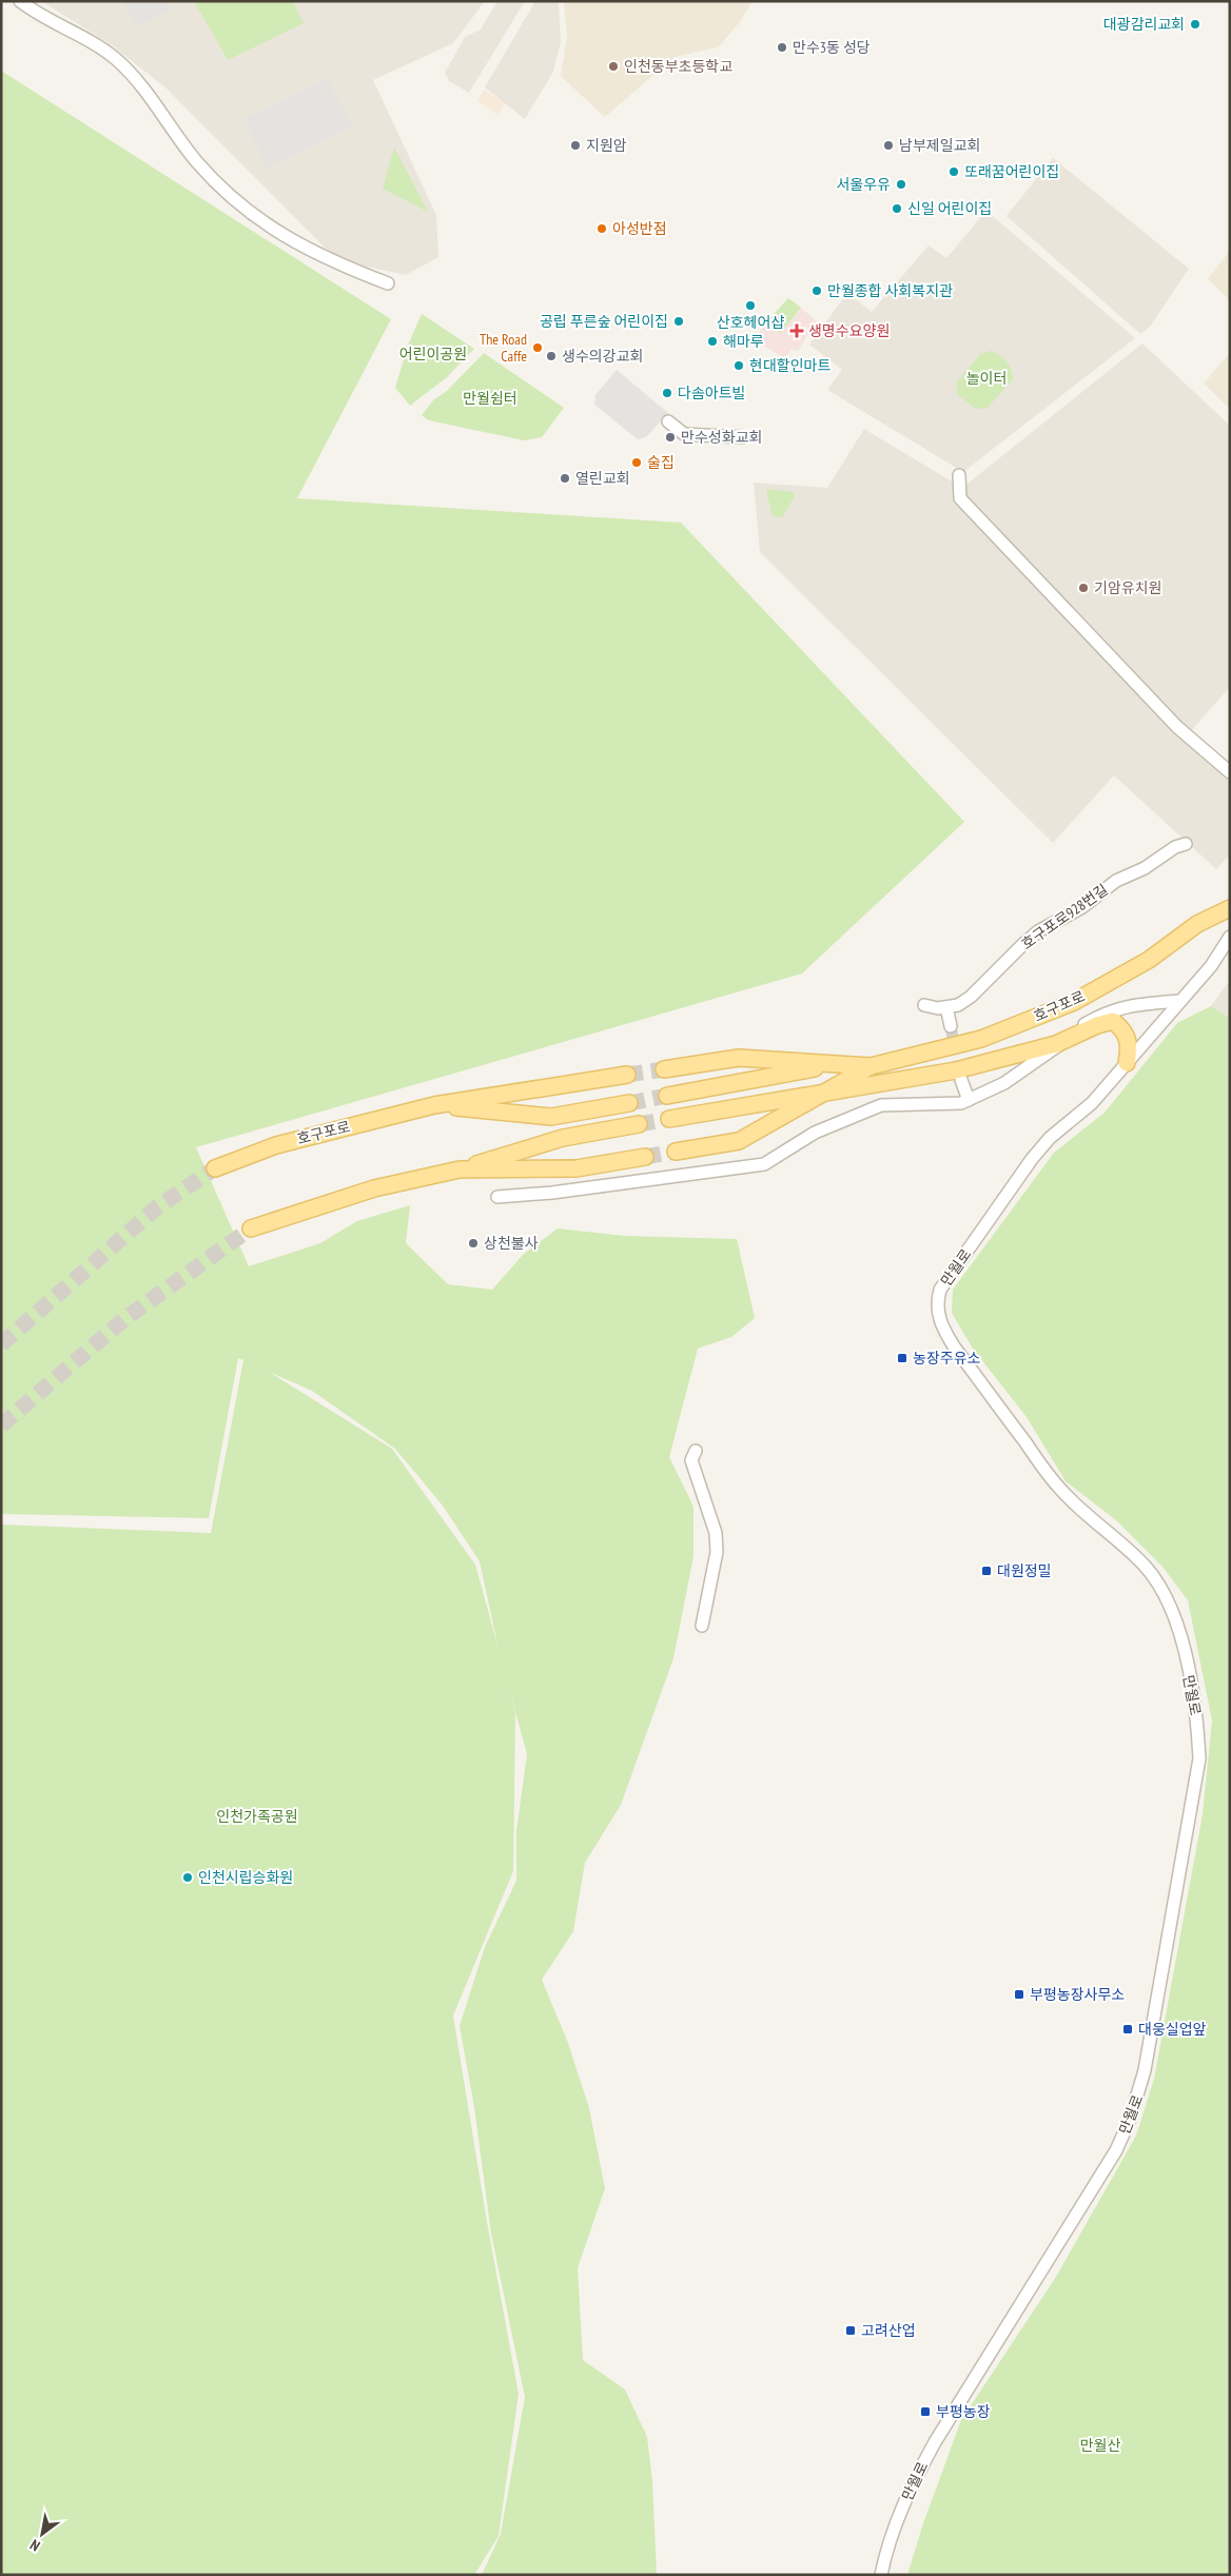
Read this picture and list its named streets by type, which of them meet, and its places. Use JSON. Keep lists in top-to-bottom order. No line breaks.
{"streets":{"main road":["호구포로"],"street":["호구포로928번길","만월로"]},"parks":["어린이공원","놀이터","만월쉼터","인천가족공원","만월산"],"places":{"other":["대광감리교회","만수3동 성당","인천동부초등학교","지원암","남부제일교회","또래꿈어린이집","서울우유","신일 어린이집","아성반점","만월종합 사회복지관","산호헤어샵","공립 푸른숲 어린이집","해마루","The Road Caffe","생수의강교회","현대할인마트","다솜아트빌","만수성화교회","술집","열린교회","기암유치원","상천불사","인천시립승화원"],"health":["생명수요양원"],"transit":["농장주유소","대원정밀","부평농장사무소","대웅실업앞","고려산업","부평농장"]},"north":"bottom left"}
